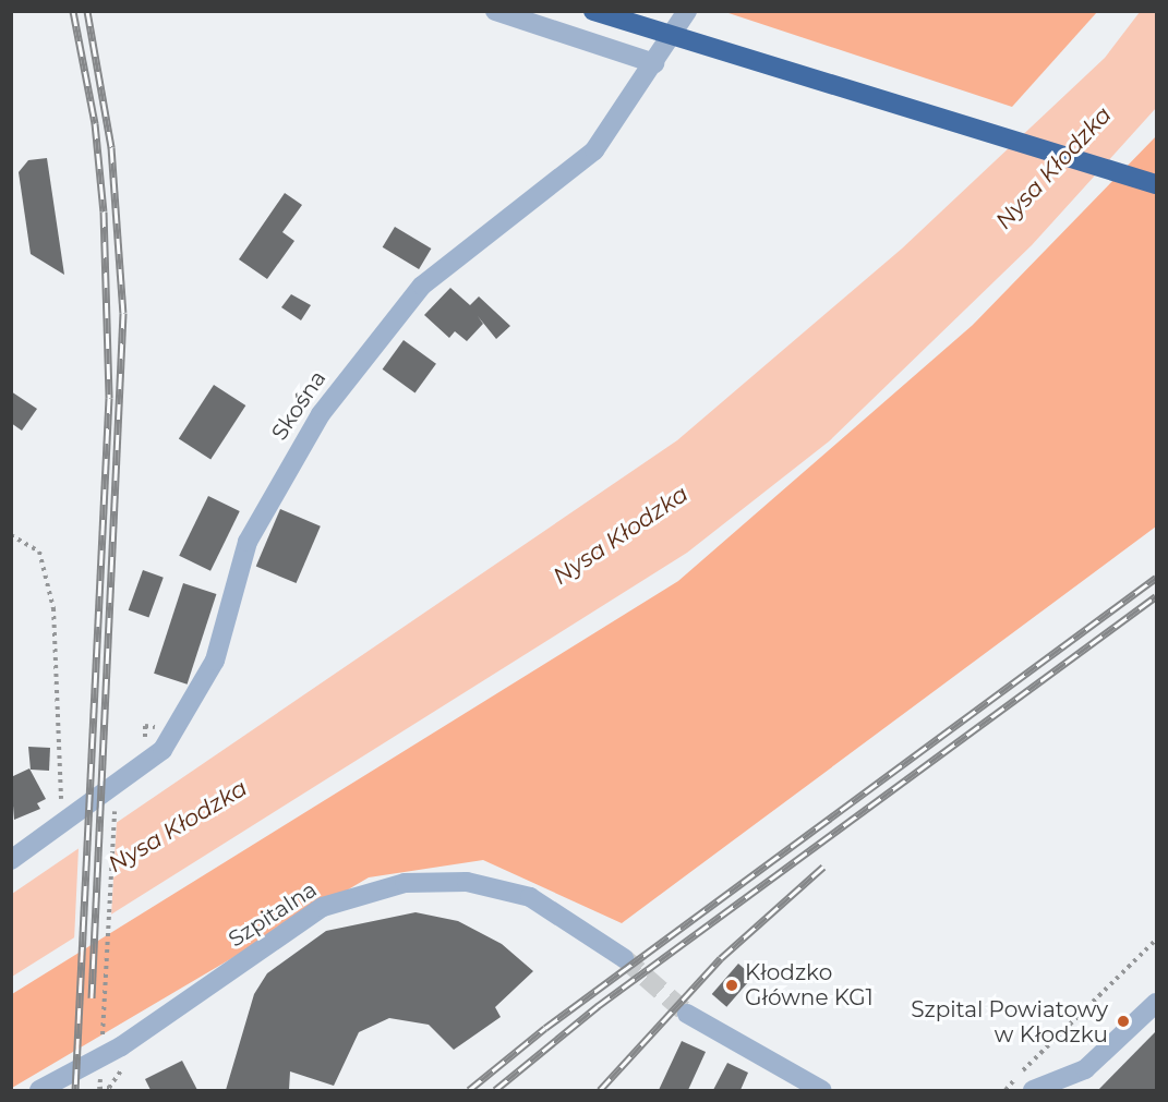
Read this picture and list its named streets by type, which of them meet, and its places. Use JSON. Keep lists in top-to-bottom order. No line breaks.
{"streets":{"street":["Skośna","Szpitalna"]},"water":["Nysa Kłodzka"],"places":["Kłodzko Główne KG1","Szpital Powiatowy w Kłodzku"]}
